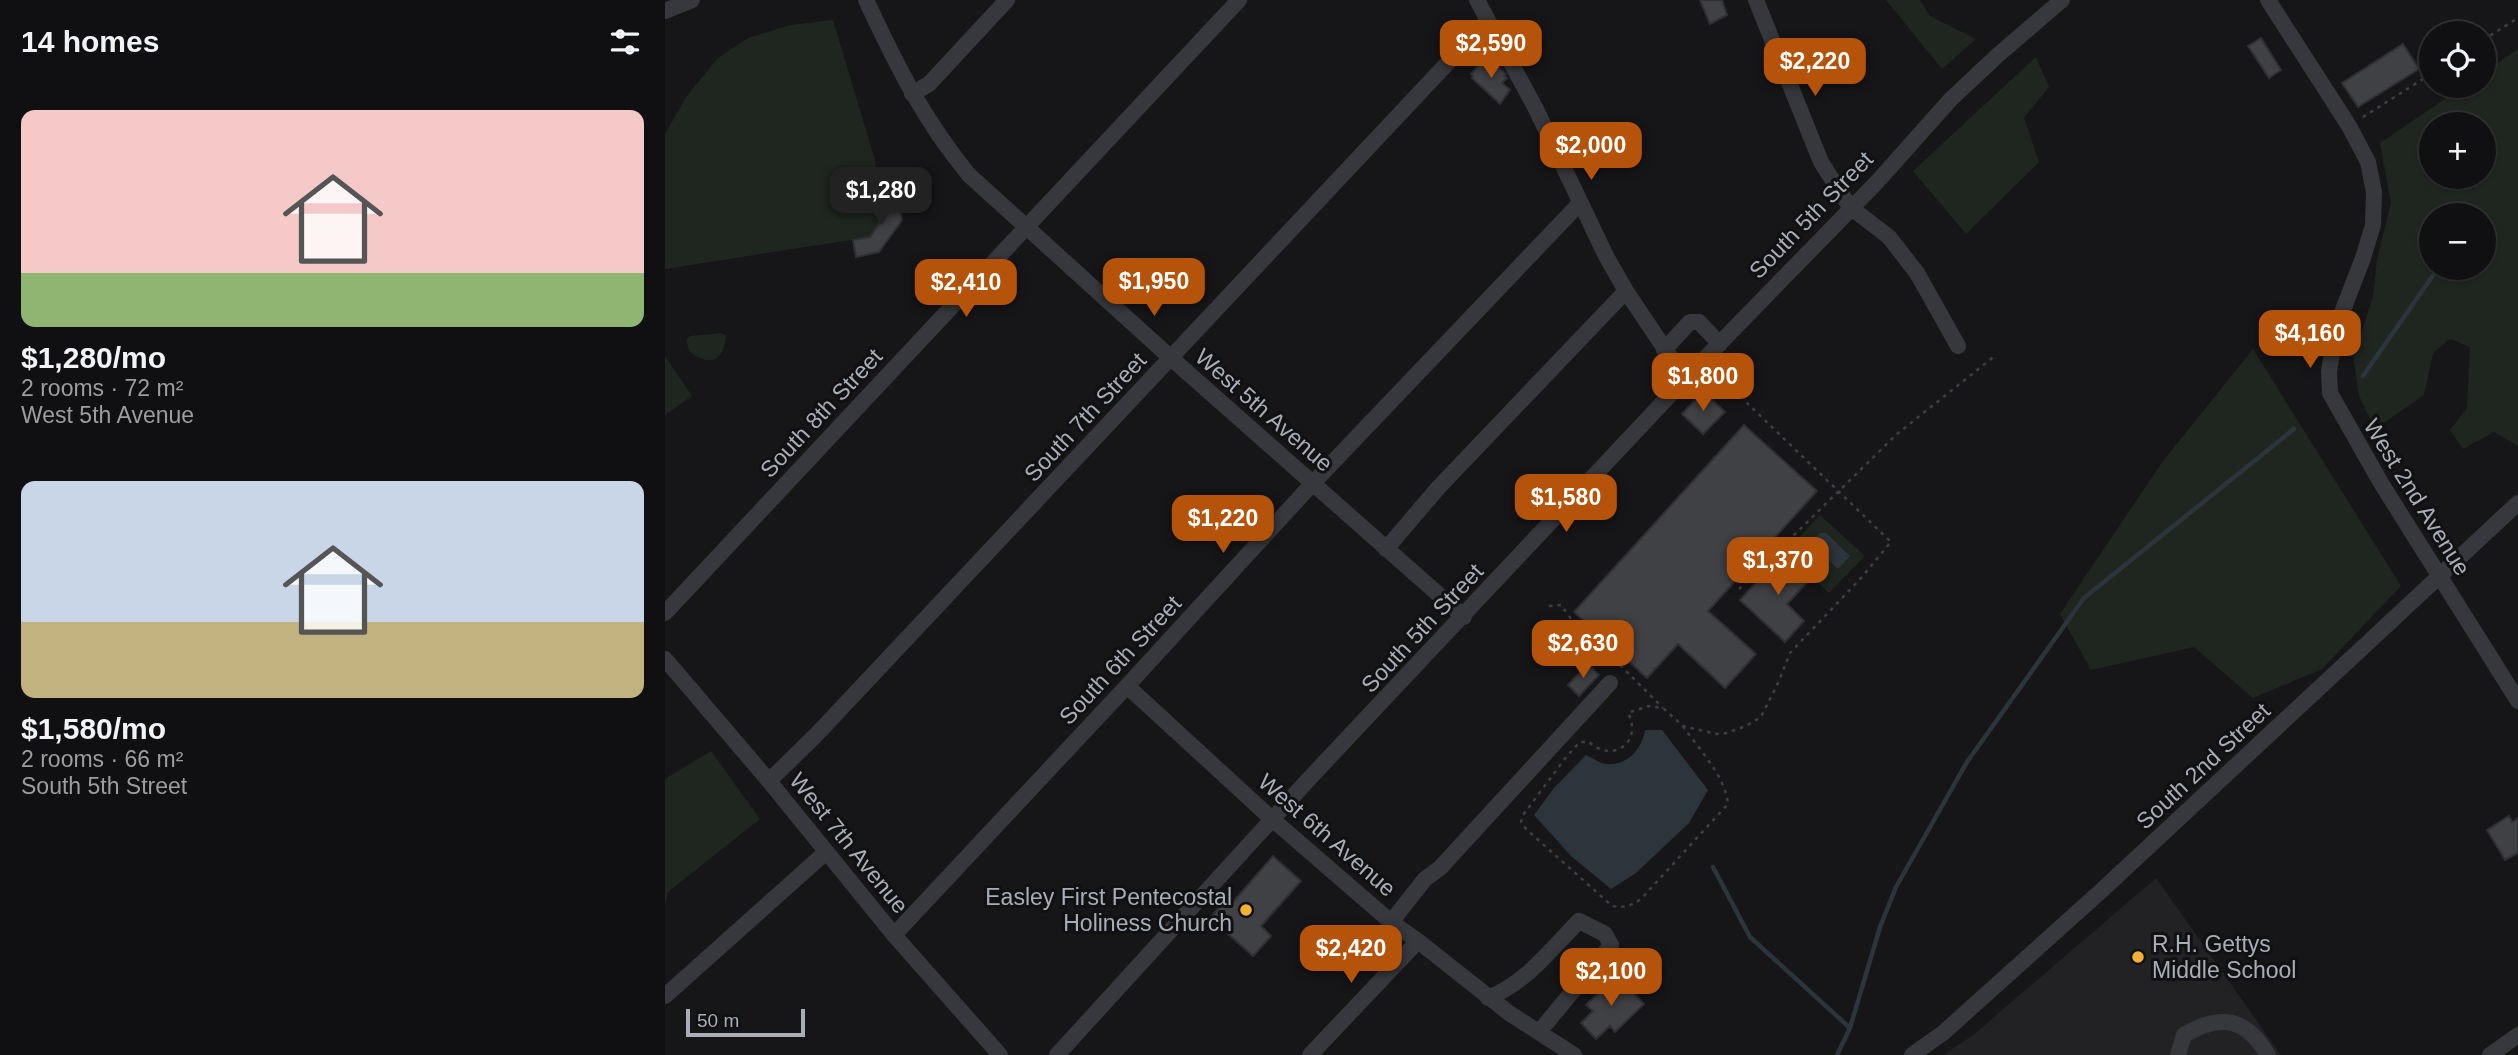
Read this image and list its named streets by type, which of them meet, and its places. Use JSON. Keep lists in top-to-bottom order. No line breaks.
{"streets":{"street":["South 5th Street","West 5th Avenue","South 8th Street","South 7th Street","West 2nd Avenue","South 6th Street","South 2nd Street","West 6th Avenue","West 7th Avenue"]},"crossings":[["South 5th Street","West 5th Avenue"],["South 5th Street","West 6th Avenue"],["West 5th Avenue","South 8th Street"],["West 5th Avenue","South 7th Street"],["West 5th Avenue","South 6th Street"],["South 7th Street","West 7th Avenue"],["West 2nd Avenue","South 2nd Street"],["South 6th Street","West 6th Avenue"],["South 6th Street","West 7th Avenue"]],"places":["Easley First Pentecostal Holiness Church","R.H. Gettys Middle School"],"scale_bar":"50 m","page":{"heading":"14 homes","price":["$2,590","$2,220","$2,000","$1,280","$1,950","$2,410","$4,160","$1,800","$1,580","$1,220","$1,370","$2,630","$2,420","$2,100"],"map_buttons":["+","−"],"list":[{"name":"$1,280/mo","note":"2 rooms · 72 m² · West 5th Avenue"},{"name":"$1,580/mo","note":"2 rooms · 66 m² · South 5th Street"}],"scale":"50 m"}}
